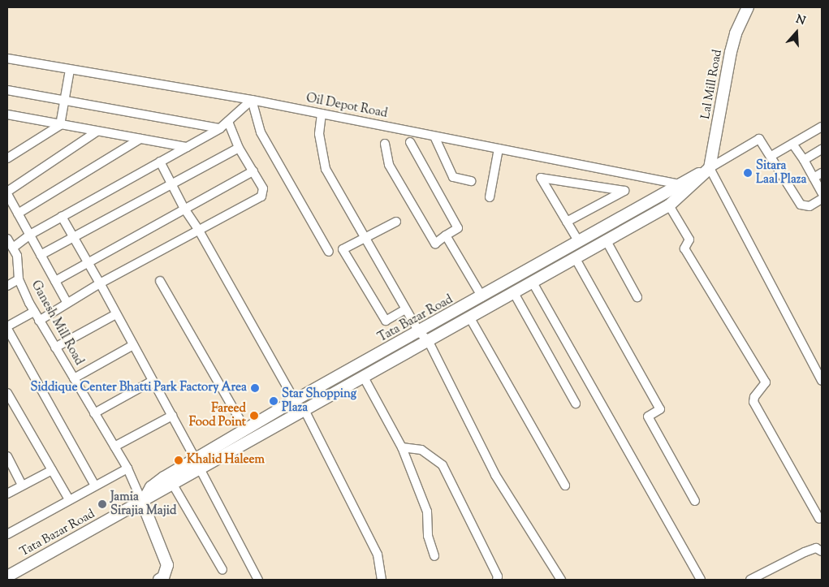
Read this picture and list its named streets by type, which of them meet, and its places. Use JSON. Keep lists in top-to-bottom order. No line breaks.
{"streets":{"street":["Lal Mill Road","Oil Depot Road","Tata Bazar Road","Ganesh Mill Road"]},"crossings":[["Lal Mill Road","Tata Bazar Road"],["Oil Depot Road","Tata Bazar Road"],["Tata Bazar Road","Ganesh Mill Road"]],"places":["Sitara Laal Plaza","Siddique Center Bhatti Park Factory Area","Star Shopping Plaza","Fareed Food Point","Khalid Haleem","Jamia Sirajia Majid"],"north":"top"}
